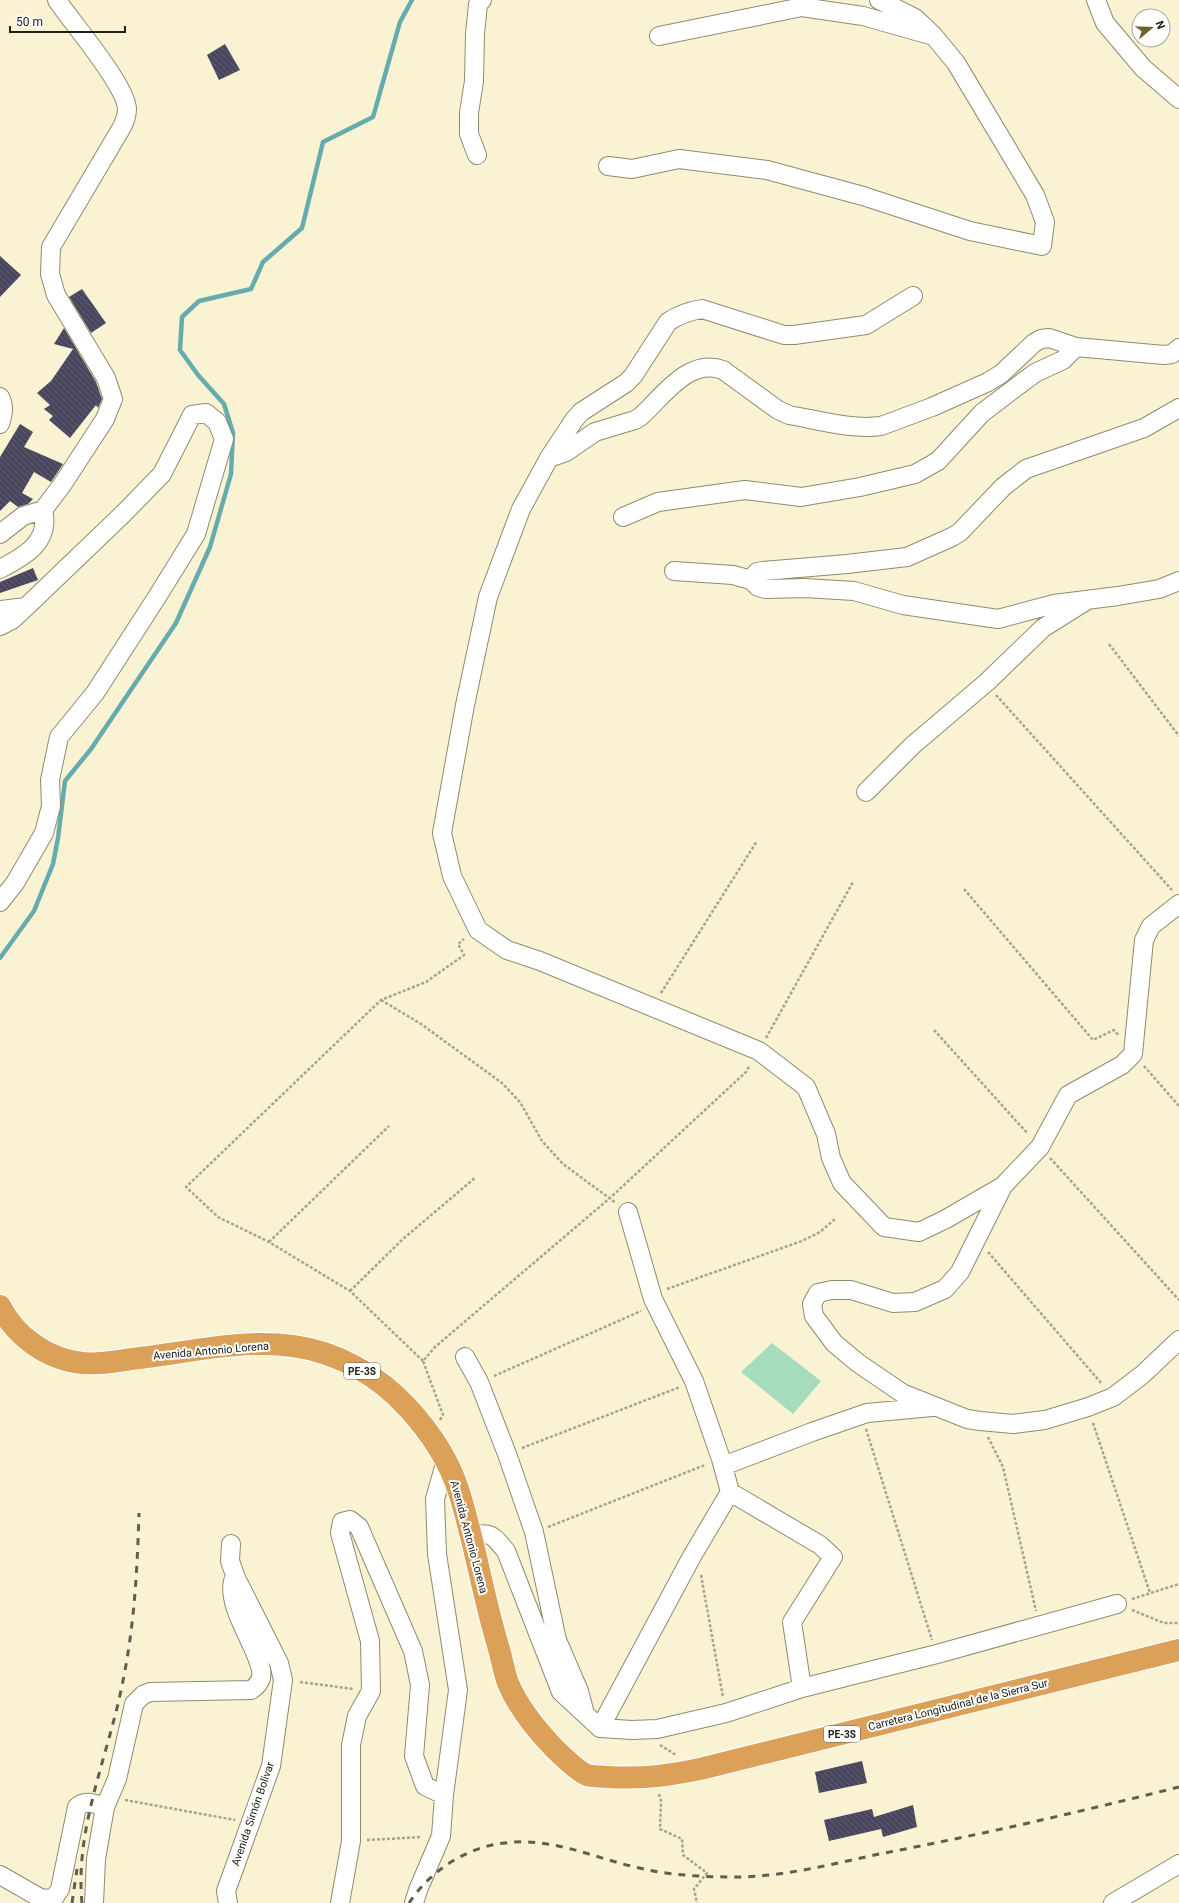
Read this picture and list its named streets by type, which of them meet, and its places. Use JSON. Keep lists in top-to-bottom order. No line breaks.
{"streets":{"highway":["Avenida Antonio Lorena","PE-3S","Carretera Longitudinal de la Sierra Sur"],"street":["Avenida Simón Bolivar"]},"crossings":[["Avenida Antonio Lorena","Carretera Longitudinal de la Sierra Sur"]],"scale_bar":"50 m","north":"right"}
